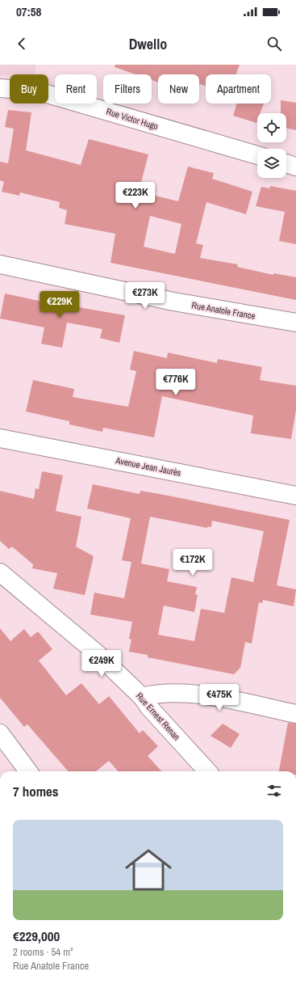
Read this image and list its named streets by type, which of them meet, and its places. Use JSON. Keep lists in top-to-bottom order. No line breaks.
{"streets":{"street":["Rue Victor Hugo","Rue Anatole France","Avenue Jean Jaurès","Rue Ernest Renan"]},"page":{"status":"07:58","header":"Dwello","chip":["Buy","Rent","Filters","New","Apartment"],"price":["€223K","€273K","€229K","€776K","€172K","€249K","€475K"],"heading":"7 homes","list":[{"name":"€229,000","note":"2 rooms · 54 m² · Rue Anatole France"}]}}
